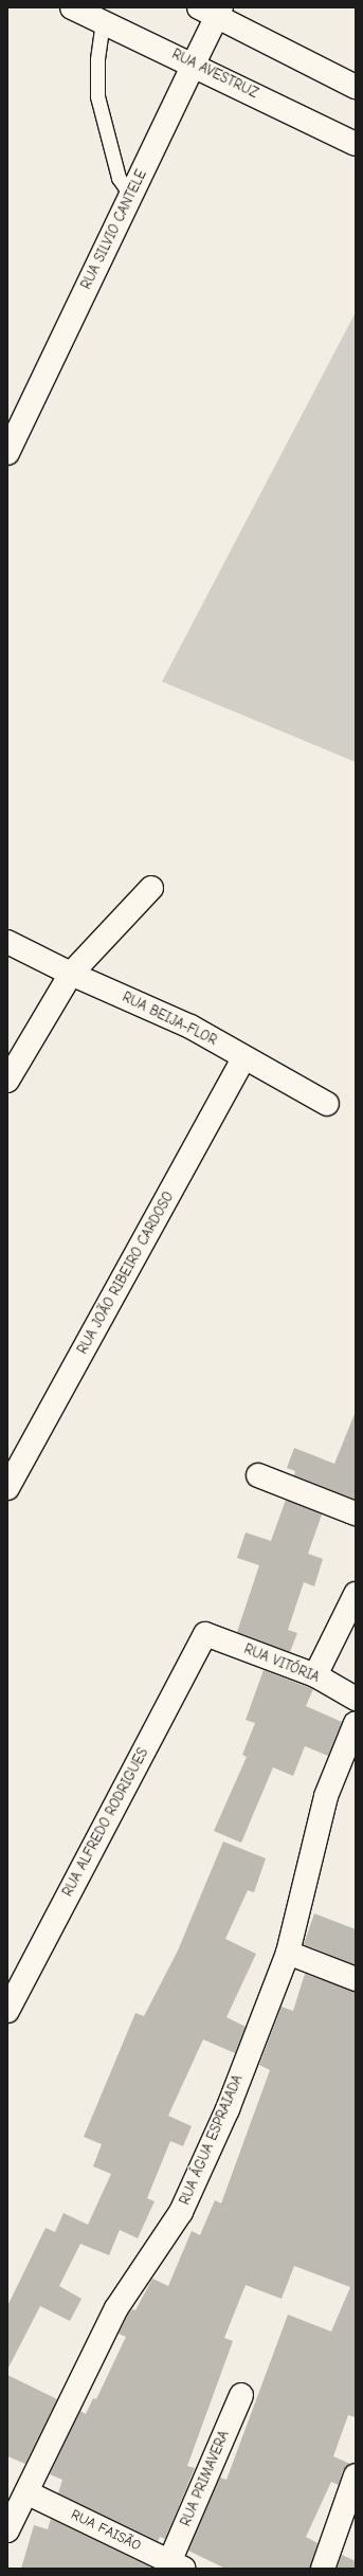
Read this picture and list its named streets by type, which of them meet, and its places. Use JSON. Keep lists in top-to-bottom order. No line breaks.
{"streets":{"street":["RUA AVESTRUZ","RUA SILVIO CANTELE","RUA BEIJA-FLOR","RUA JOÃO RIBEIRO CARDOSO","RUA VITÓRIA","RUA ALFREDO RODRIGUES","RUA ÁGUA ESPRAIADA","RUA PRIMAVERA","RUA FAISÃO"]},"crossings":[["RUA AVESTRUZ","RUA SILVIO CANTELE"],["RUA BEIJA-FLOR","RUA JOÃO RIBEIRO CARDOSO"],["RUA VITÓRIA","RUA ALFREDO RODRIGUES"],["RUA ÁGUA ESPRAIADA","RUA FAISÃO"],["RUA PRIMAVERA","RUA FAISÃO"]]}
